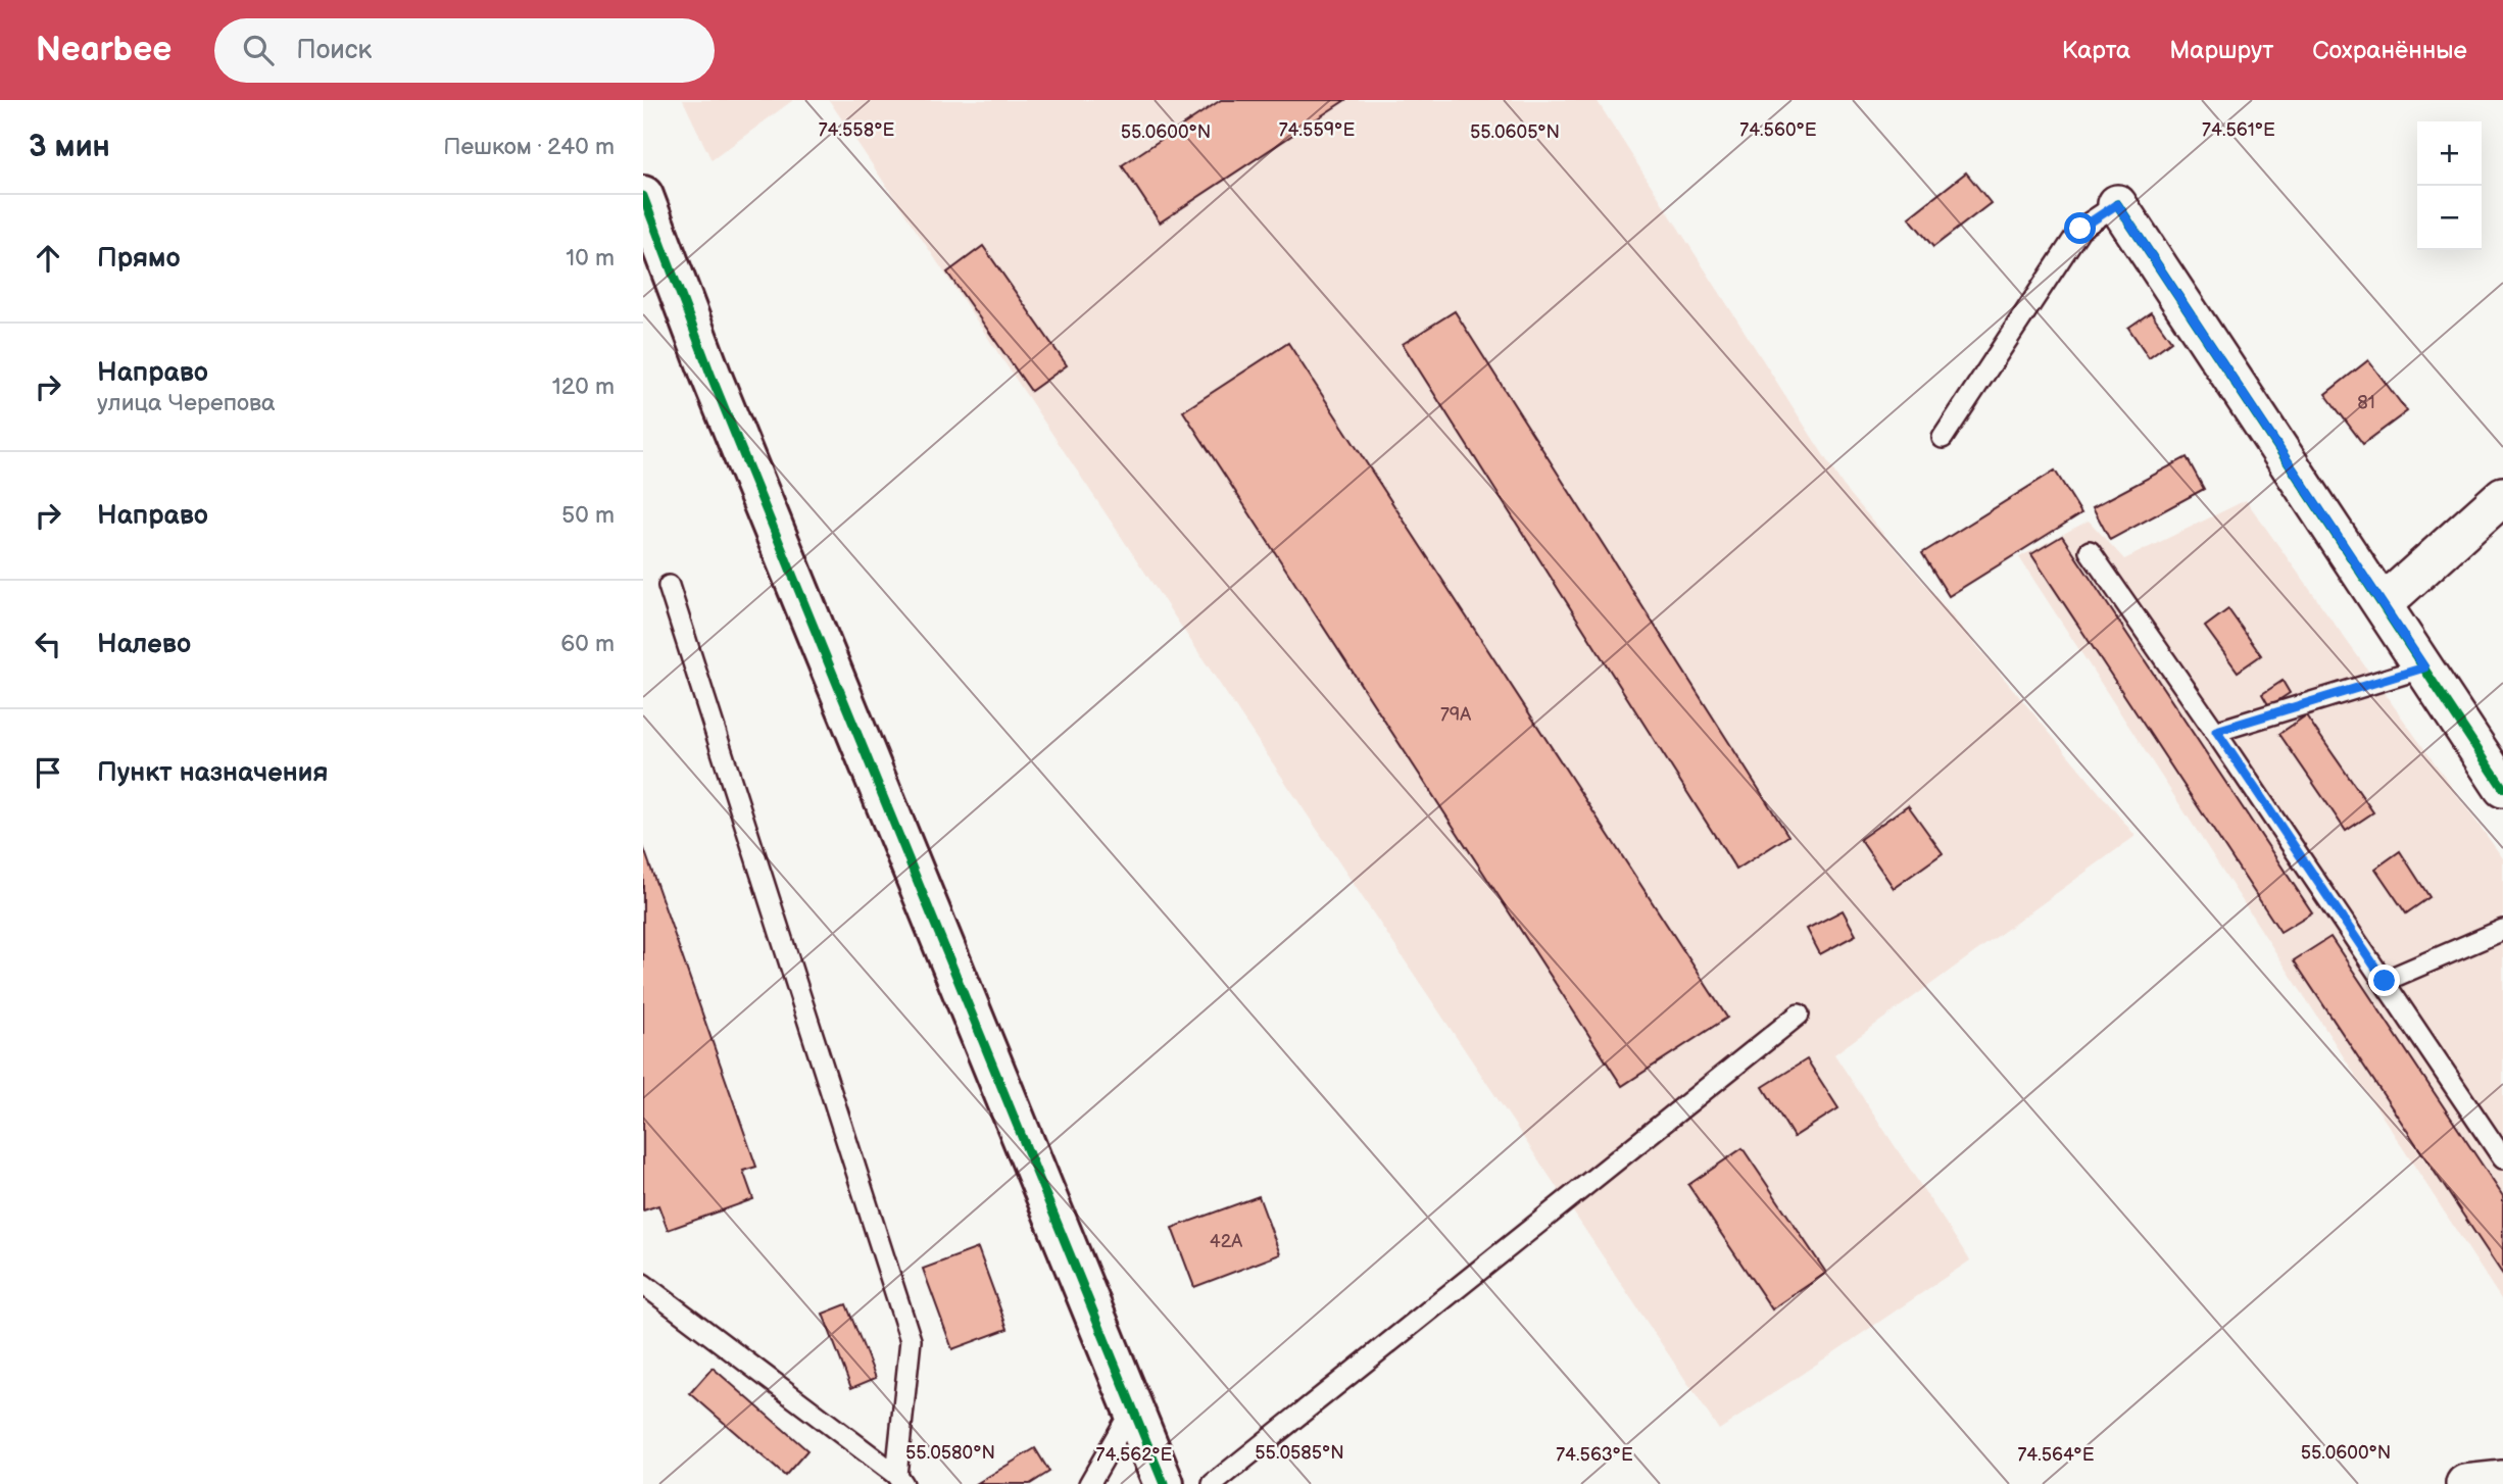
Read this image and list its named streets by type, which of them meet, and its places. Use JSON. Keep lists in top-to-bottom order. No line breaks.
{"house_numbers":["81","79А","42А"],"page":{"header":"Nearbee","search":"Поиск","nav":["Карта","Маршрут","Сохранённые"],"heading":["3 мин","Пешком · 240 m"],"map_buttons":["+","−"],"list":[["Прямо","10 m"],["Направо","улица Черепова","120 m"],["Направо","50 m"],["Налево","60 m"],"Пункт назначения"]},"coordinates":["74.558°E","74.559°E","74.560°E","74.561°E","55.0600°N","55.0605°N","55.0580°N","55.0585°N","74.562°E","74.563°E","74.564°E"]}
